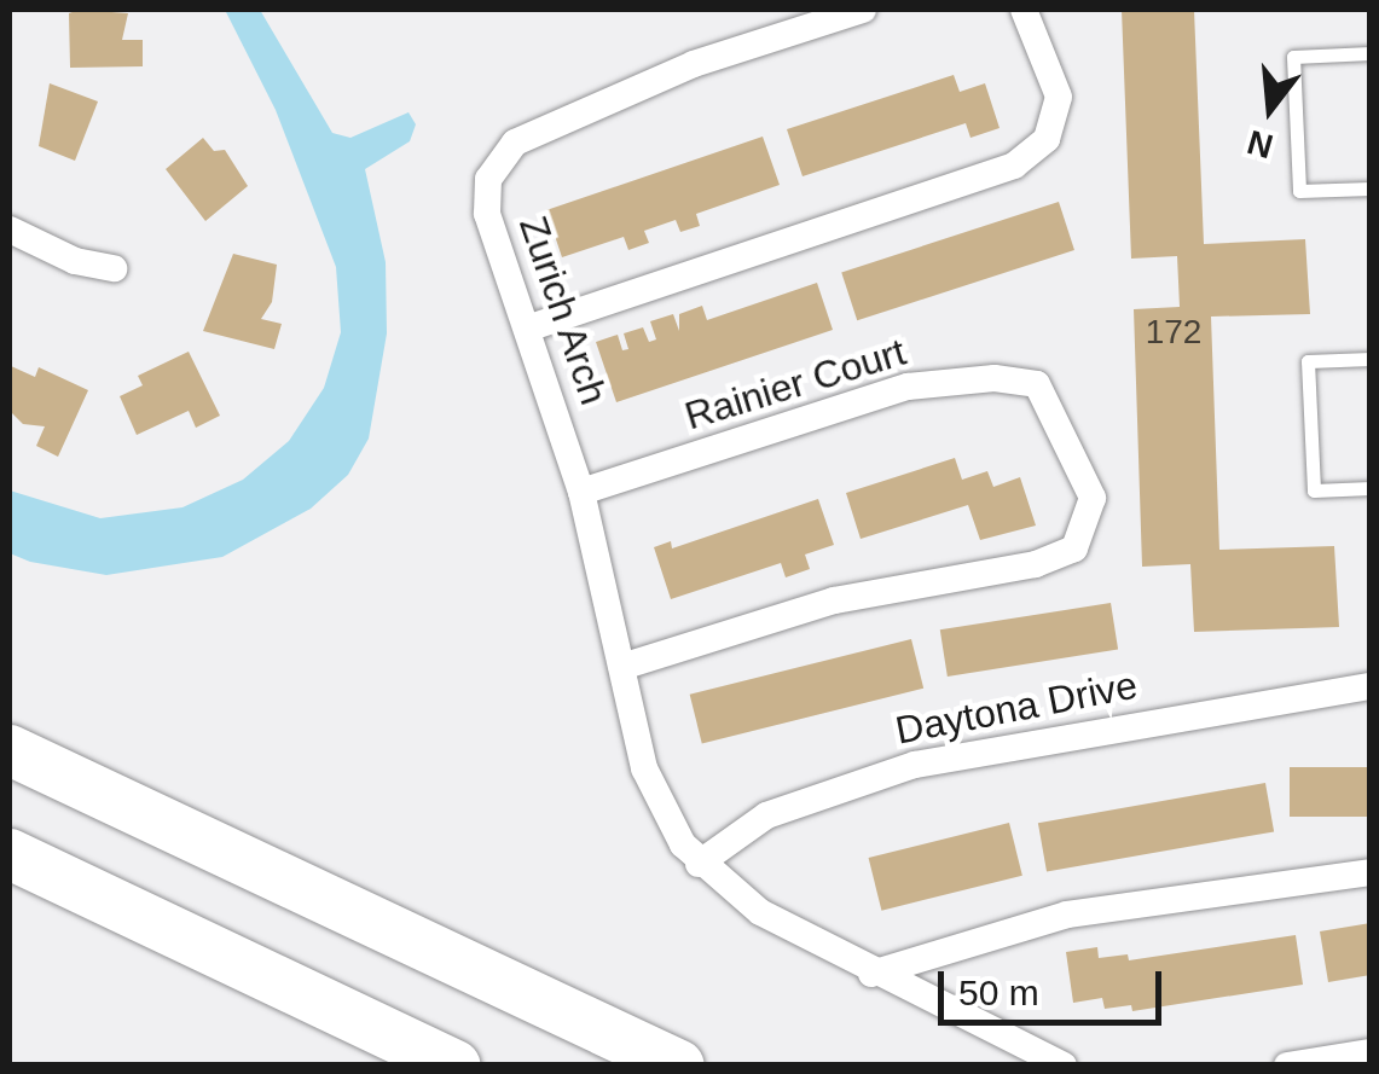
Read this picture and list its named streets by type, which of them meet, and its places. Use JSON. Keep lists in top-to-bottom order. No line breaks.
{"streets":{"street":["Zurich Arch","Rainier Court","Daytona Drive"]},"crossings":[["Zurich Arch","Rainier Court"],["Zurich Arch","Daytona Drive"]],"house_numbers":["172"],"scale_bar":"50 m","north":"bottom"}
